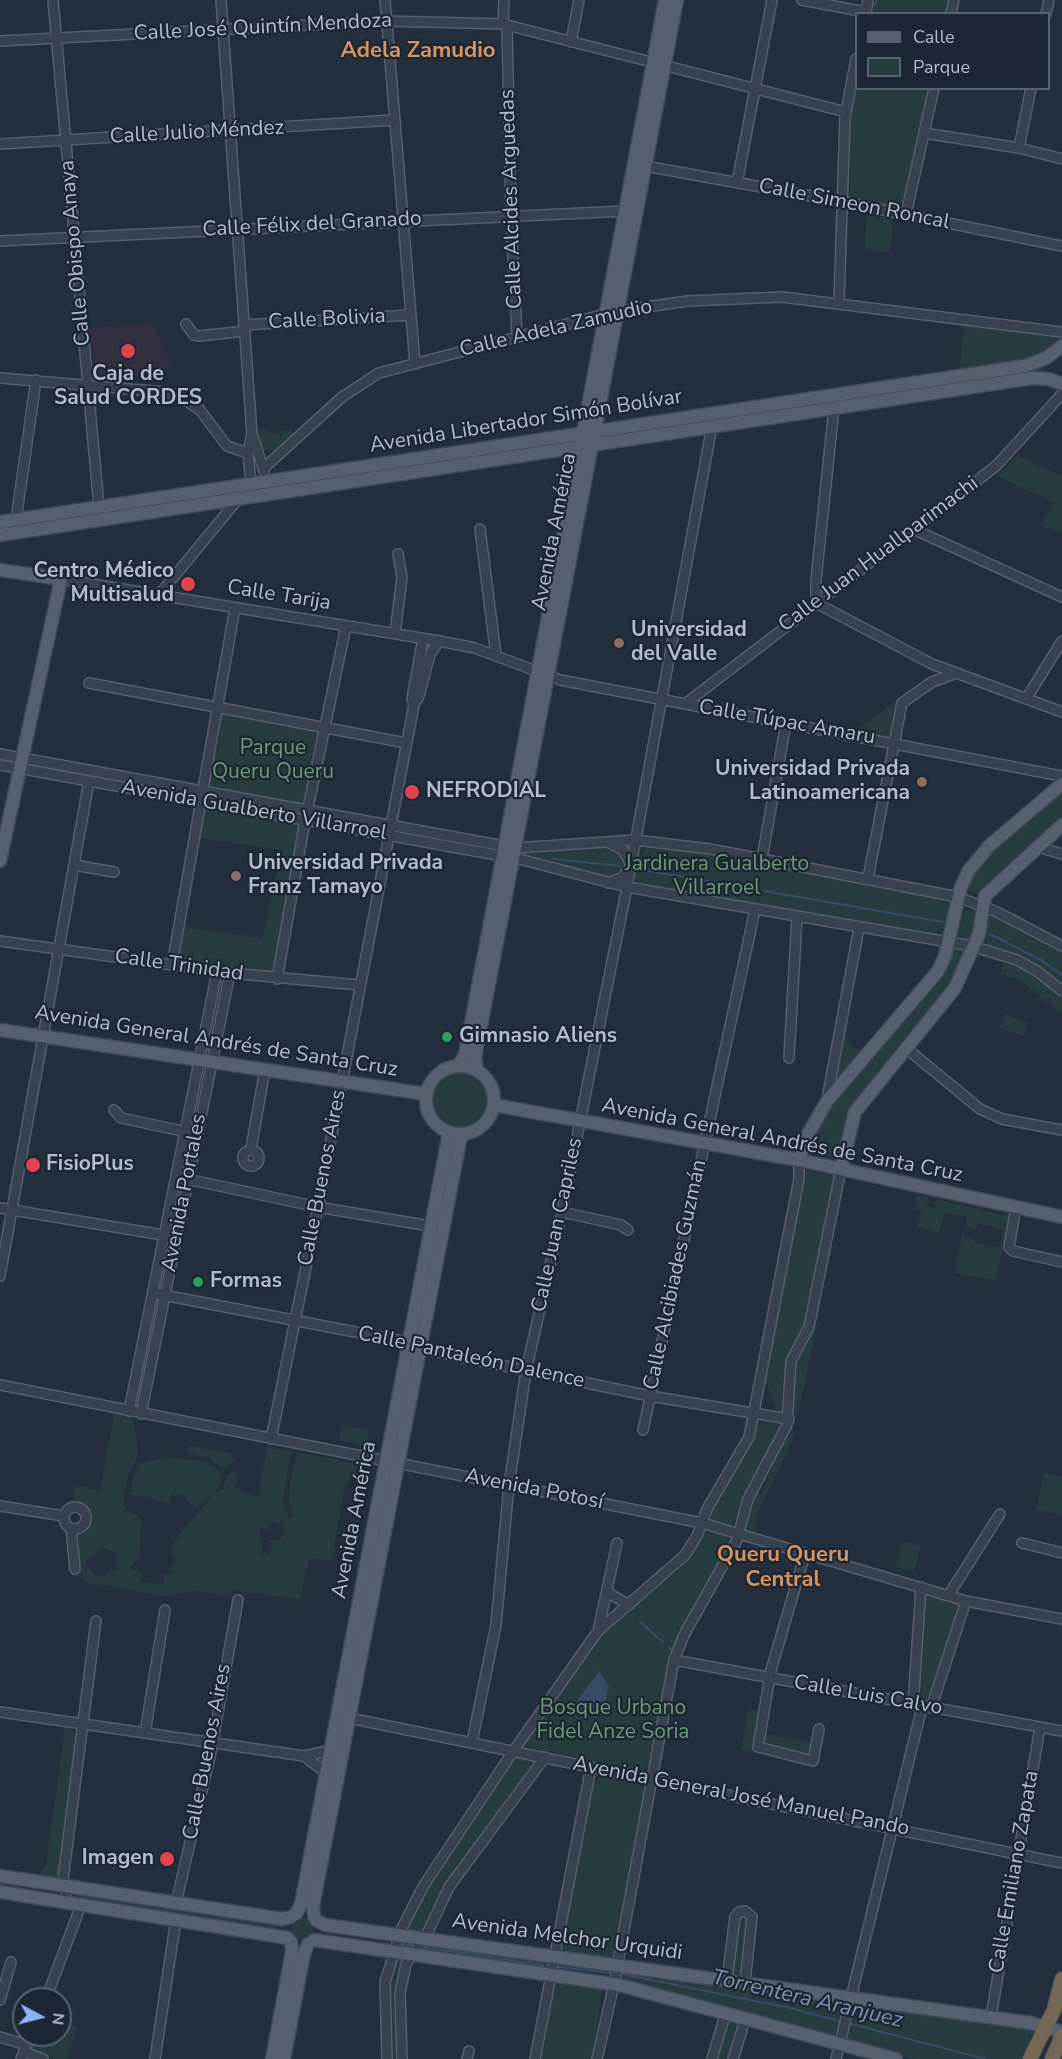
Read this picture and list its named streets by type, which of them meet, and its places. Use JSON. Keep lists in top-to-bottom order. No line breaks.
{"streets":{"main road":["Avenida Libertador Simón Bolívar","Avenida América","Calle Tarija","Avenida General Andrés de Santa Cruz","Avenida Melchor Urquidi"],"street":["Calle José Quintín Mendoza","Calle Julio Méndez","Calle Alcides Arguedas","Calle Simeon Roncal","Calle Félix del Granado","Calle Obispo Anaya","Calle Bolivia","Calle Adela Zamudio","Calle Juan Huallparimachi","Calle Túpac Amaru","Avenida Gualberto Villarroel","Calle Trinidad","Calle Buenos Aires","Avenida Portales","Calle Juan Capriles","Calle Alcibiades Guzmán","Calle Pantaleón Dalence","Avenida Potosí","Calle Luis Calvo","Avenida General José Manuel Pando","Calle Emiliano Zapata"]},"crossings":[["Calle José Quintín Mendoza","Calle Alcides Arguedas"],["Calle José Quintín Mendoza","Calle Obispo Anaya"],["Calle José Quintín Mendoza","Avenida América"],["Calle Julio Méndez","Calle Obispo Anaya"],["Calle Alcides Arguedas","Calle Félix del Granado"],["Calle Alcides Arguedas","Calle Adela Zamudio"],["Calle Simeon Roncal","Avenida América"],["Calle Félix del Granado","Calle Obispo Anaya"],["Calle Félix del Granado","Avenida América"],["Calle Obispo Anaya","Avenida Libertador Simón Bolívar"],["Calle Adela Zamudio","Avenida América"],["Avenida Libertador Simón Bolívar","Avenida América"],["Avenida Libertador Simón Bolívar","Calle Juan Capriles"],["Avenida América","Calle Tarija"],["Avenida América","Calle Túpac Amaru"],["Avenida América","Avenida Gualberto Villarroel"],["Avenida América","Avenida General Andrés de Santa Cruz"],["Avenida América","Calle Pantaleón Dalence"],["Avenida América","Avenida Potosí"],["Avenida América","Avenida General José Manuel Pando"],["Avenida América","Avenida Melchor Urquidi"],["Calle Juan Huallparimachi","Calle Túpac Amaru"],["Calle Tarija","Calle Túpac Amaru"],["Calle Tarija","Calle Buenos Aires"],["Calle Túpac Amaru","Calle Juan Capriles"],["Avenida Gualberto Villarroel","Calle Buenos Aires"],["Avenida Gualberto Villarroel","Calle Juan Capriles"],["Avenida Gualberto Villarroel","Calle Alcibiades Guzmán"],["Calle Trinidad","Calle Buenos Aires"],["Calle Trinidad","Avenida Portales"],["Avenida General Andrés de Santa Cruz","Calle Buenos Aires"],["Avenida General Andrés de Santa Cruz","Avenida Portales"],["Avenida General Andrés de Santa Cruz","Calle Juan Capriles"],["Avenida General Andrés de Santa Cruz","Calle Alcibiades Guzmán"],["Calle Buenos Aires","Calle Pantaleón Dalence"],["Calle Buenos Aires","Avenida Potosí"],["Avenida Portales","Calle Pantaleón Dalence"],["Avenida Portales","Avenida Potosí"],["Calle Juan Capriles","Calle Pantaleón Dalence"],["Calle Juan Capriles","Avenida Potosí"],["Calle Juan Capriles","Avenida General José Manuel Pando"],["Calle Alcibiades Guzmán","Calle Pantaleón Dalence"],["Calle Luis Calvo","Calle Emiliano Zapata"],["Avenida General José Manuel Pando","Calle Emiliano Zapata"],["Calle Emiliano Zapata","Avenida Melchor Urquidi"]],"districts":["Adela Zamudio","Queru Queru Central"],"water":["Torrentera Aranjuez"],"parks":["Parque Queru Queru","Jardinera Gualberto Villarroel","Bosque Urbano Fidel Anze Soria"],"places":["Caja de Salud CORDES","Centro Médico Multisalud","Universidad del Valle","Universidad Privada Latinoamericana","NEFRODIAL","Universidad Privada Franz Tamayo","Gimnasio Aliens","FisioPlus","Formas","Imagen"],"legend":["Calle","Parque"],"north":"right"}
